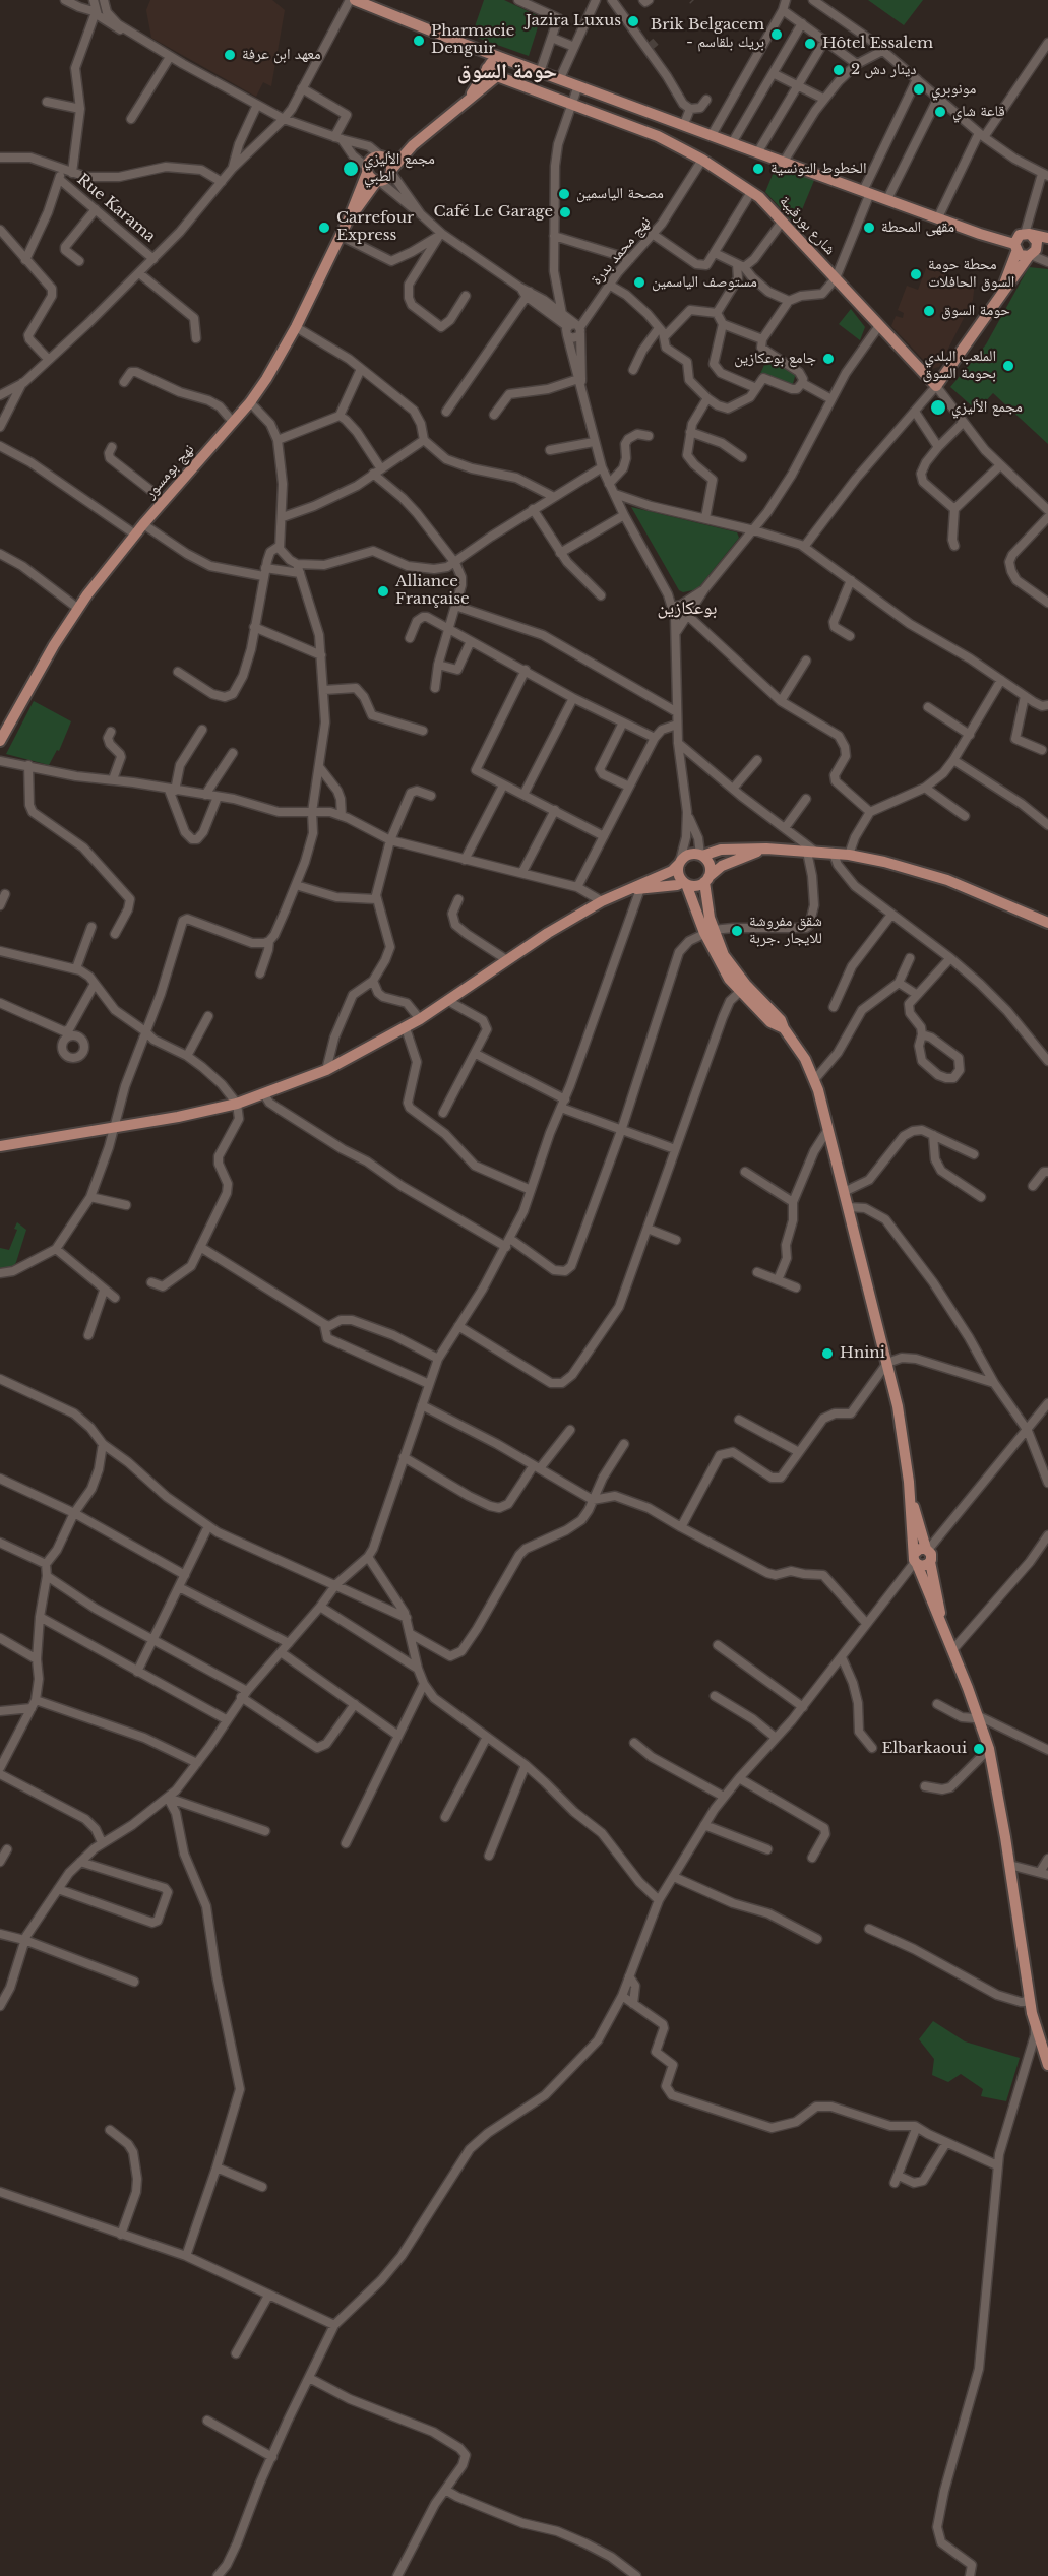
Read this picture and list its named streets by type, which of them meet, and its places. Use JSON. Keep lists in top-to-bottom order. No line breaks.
{"streets":{"main road":["شارع بورقيبة","نهج بومسور"],"street":["Rue Karama","نهج محمد بدرة"]},"crossings":[["شارع بورقيبة","نهج محمد بدرة"],["شارع بورقيبة","نهج بومسور"]],"districts":["حومة السوق","بوعكازين"],"places":["Jazira Luxus","Brik Belgacem - بريك بلقاسم","Pharmacie Denguir","Hôtel Essalem","معهد ابن عرفة","2 دينار دش","مونوبري","قاعة شاي","مجمع الأليزي الطبي","الخطوط التونسية","مصحة الياسمين","Café Le Garage","Carrefour Express","مقهى المحطة","محطة حومة السوق الحافلات","مستوصف الياسمين","حومة السوق","جامع بوعكازين","الملعب البلدي بحومة السوق","مجمع الأليزي","Alliance Française","شقق مفروشة للايجار .جربة","Hnini","Elbarkaoui"]}
